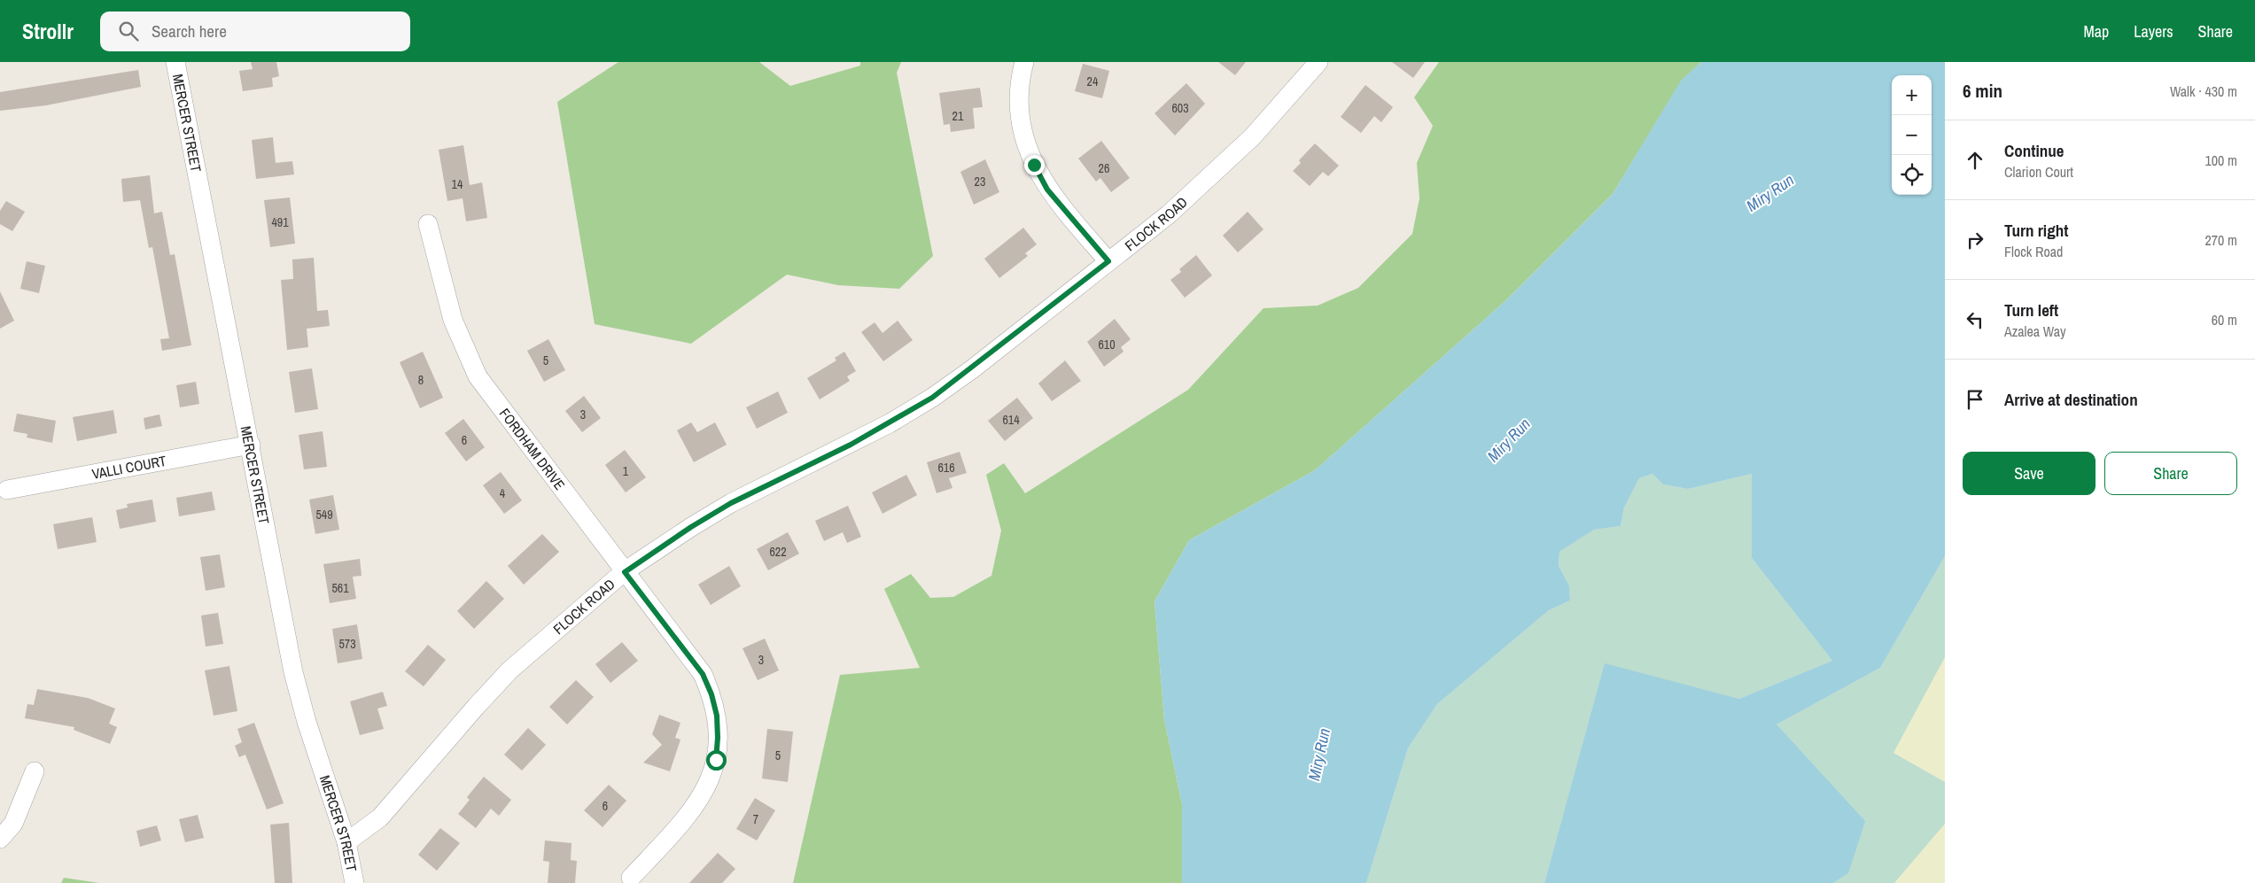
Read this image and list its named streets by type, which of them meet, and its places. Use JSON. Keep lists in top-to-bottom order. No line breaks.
{"streets":{"street":["MERCER STREET","FLOCK ROAD","FORDHAM DRIVE","VALLI COURT"]},"crossings":[["MERCER STREET","FLOCK ROAD"],["MERCER STREET","VALLI COURT"],["FLOCK ROAD","FORDHAM DRIVE"]],"water":["Miry Run"],"house_numbers":["24","603","21","26","23","14","491","610","5","8","3","614","6","616","1","4","549","622","561","573","3","5","6","7"],"page":{"header":"Strollr","search":"Search here","nav":["Map","Layers","Share"],"heading":["6 min","Walk · 430 m"],"map_buttons":["+","−"],"list":[["Continue","Clarion Court","100 m"],["Turn right","Flock Road","270 m"],["Turn left","Azalea Way","60 m"],"Arrive at destination"],"buttons":["Save","Share"]}}
